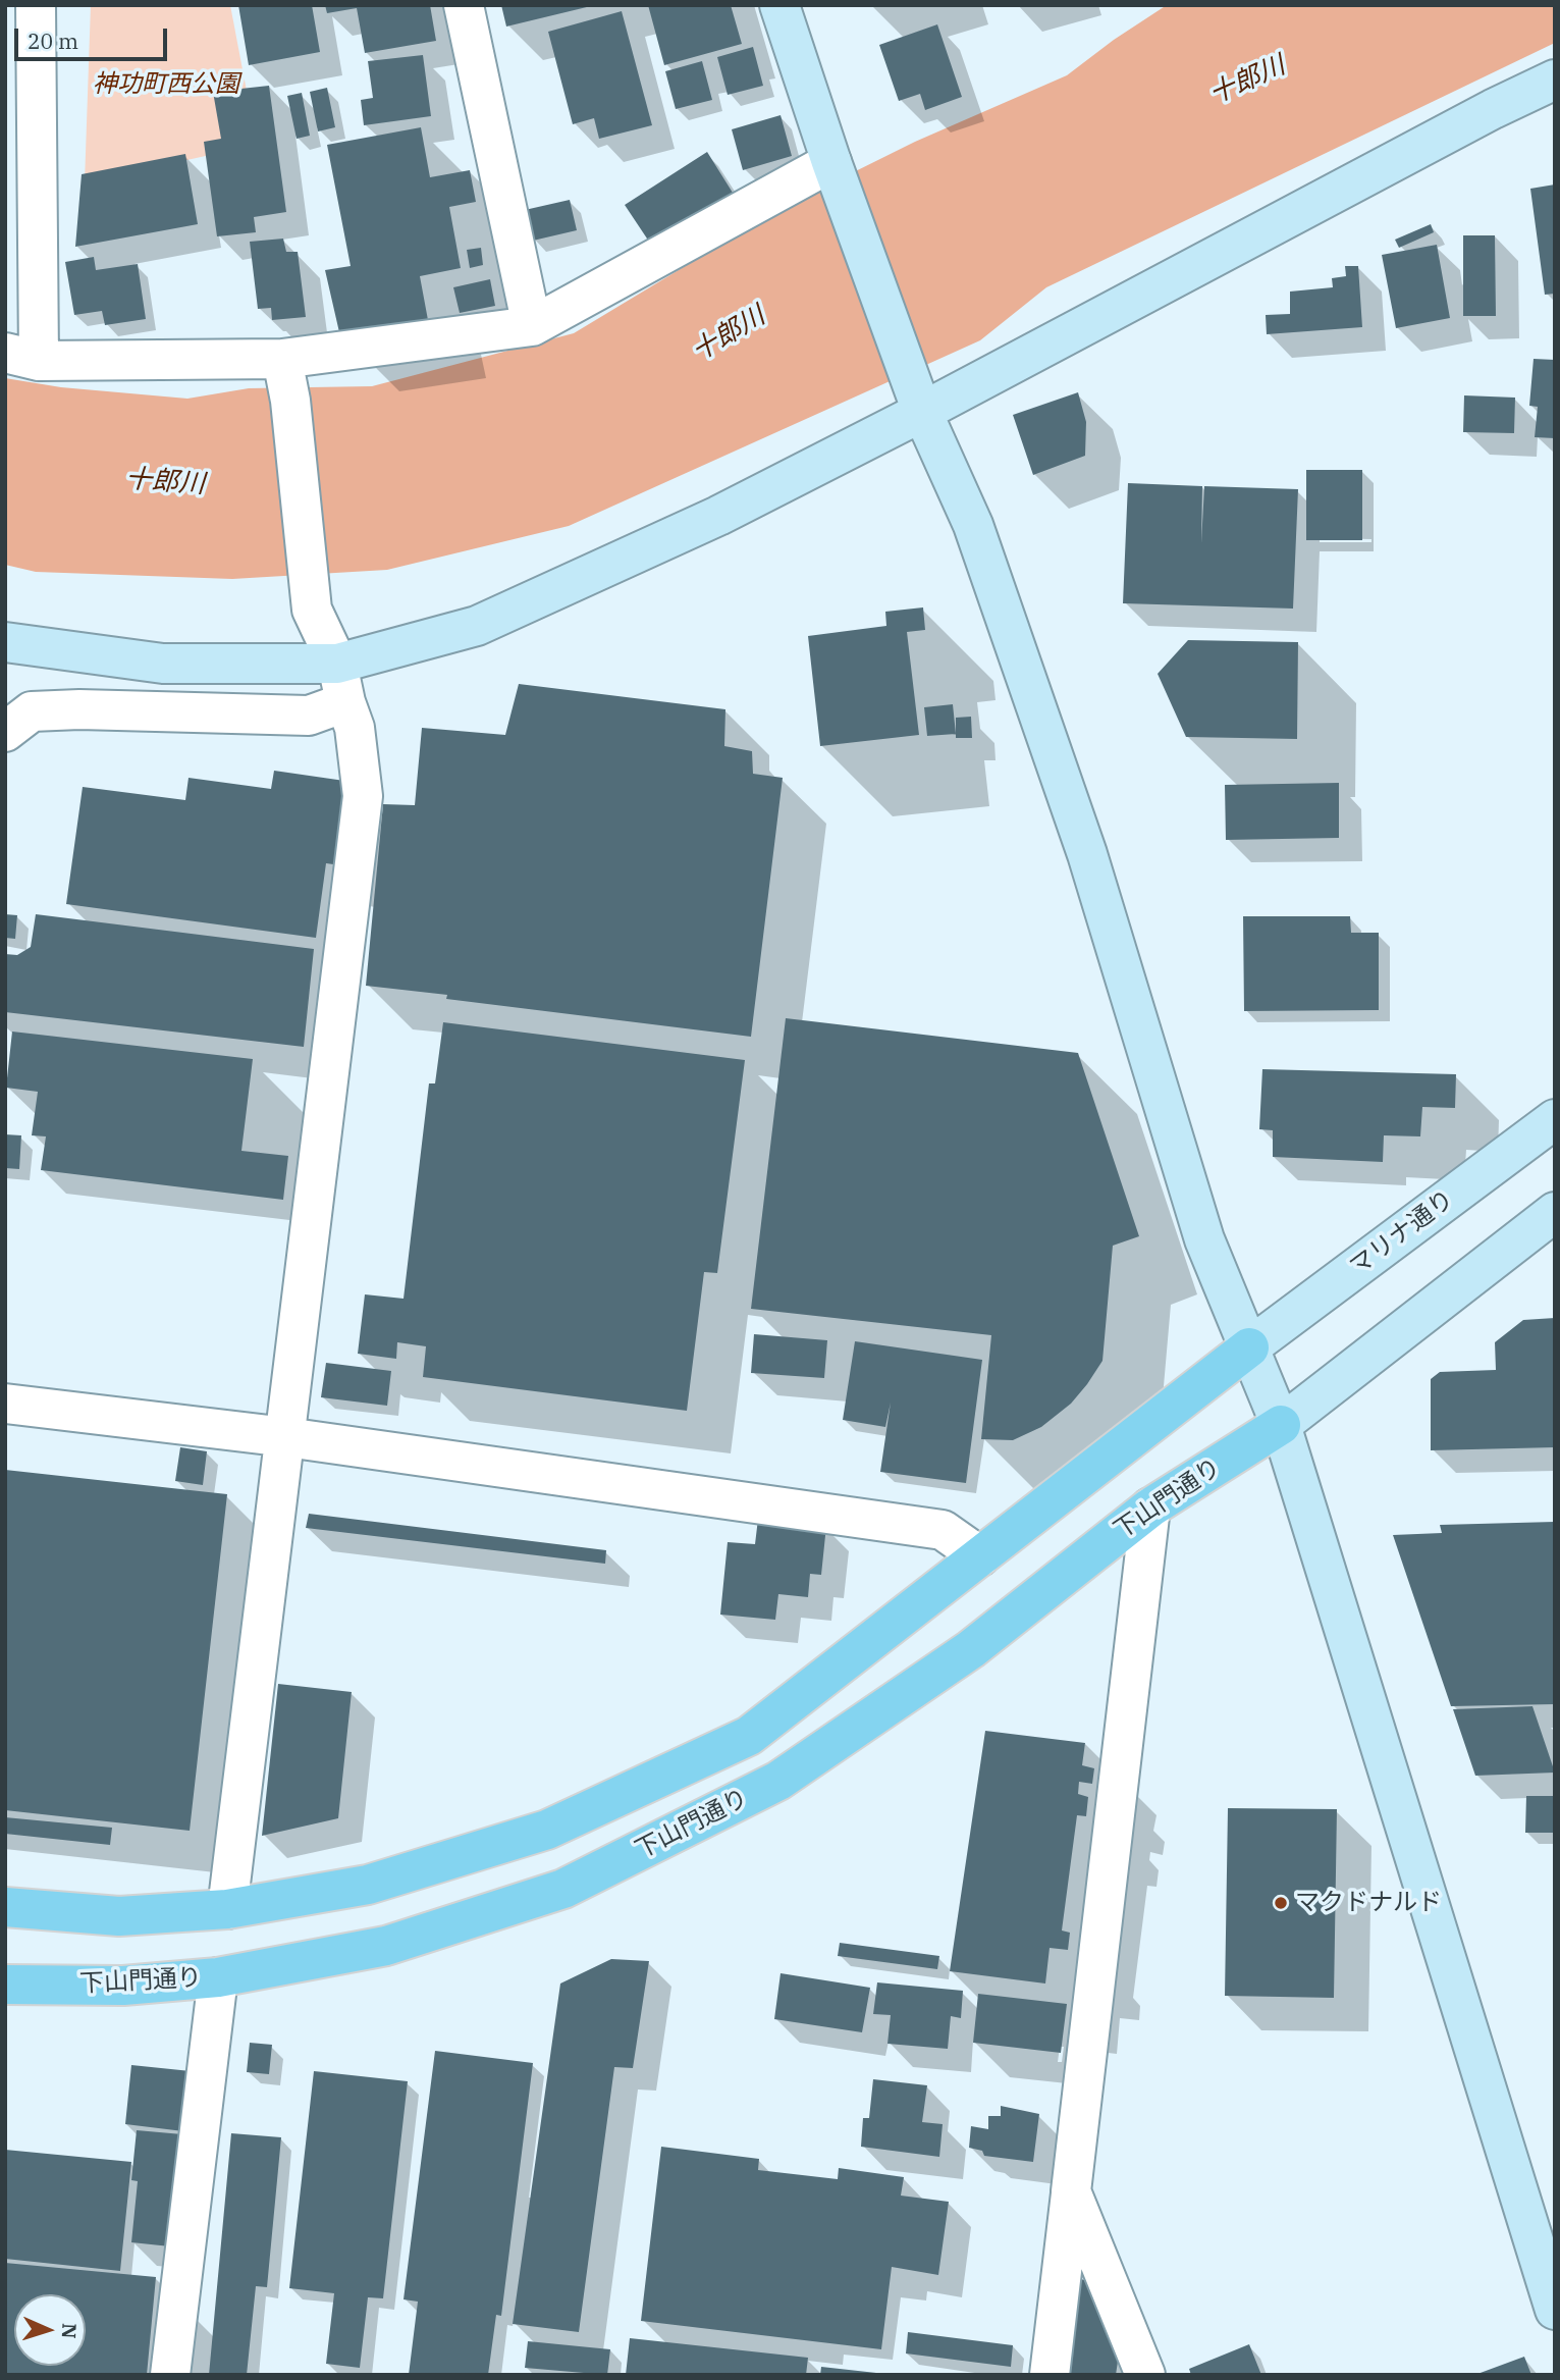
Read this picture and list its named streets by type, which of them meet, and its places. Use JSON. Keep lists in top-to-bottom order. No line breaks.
{"streets":{"main road":["下山門通り"],"street":["マリナ通り"]},"water":["十郎川"],"parks":["神功町西公園"],"places":["マクドナルド"],"scale_bar":"20 m","north":"right"}
